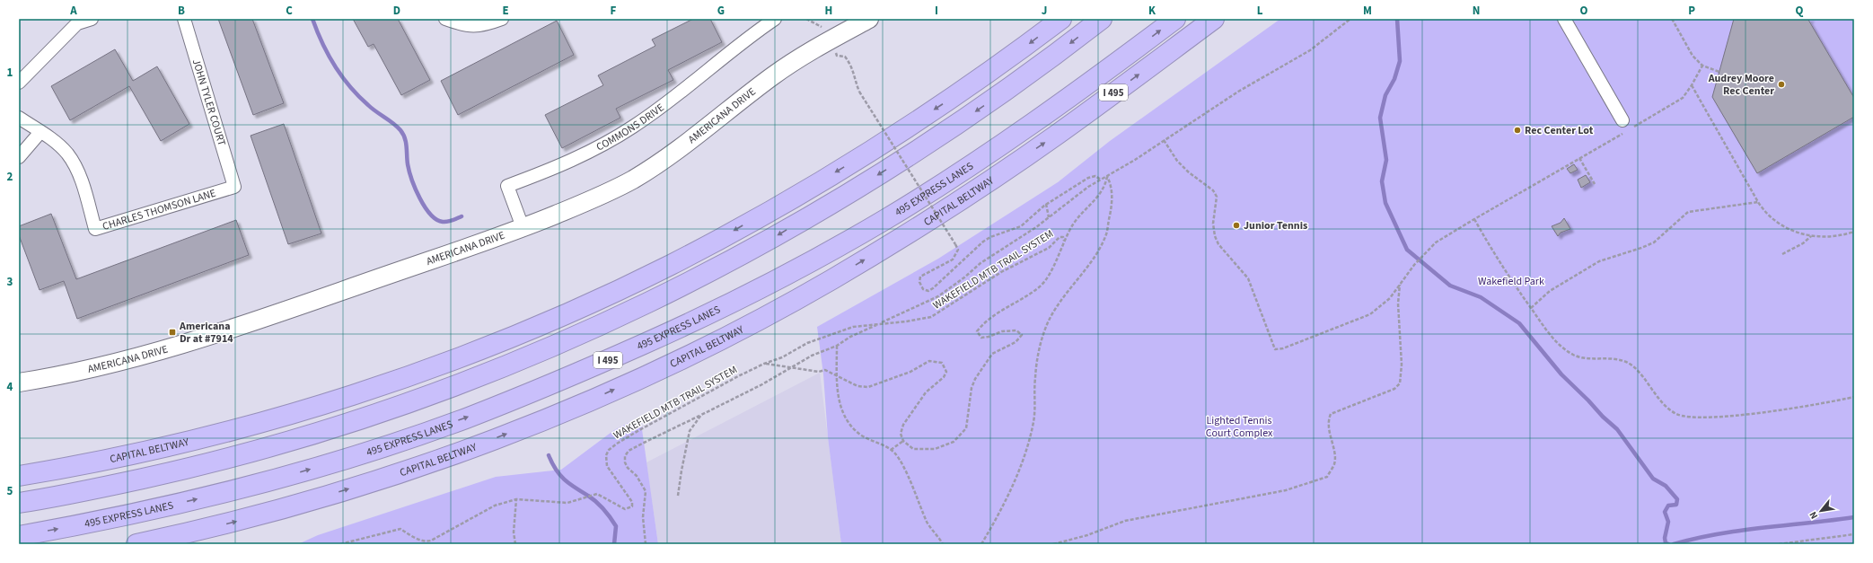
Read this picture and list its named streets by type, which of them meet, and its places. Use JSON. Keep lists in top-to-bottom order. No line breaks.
{"streets":{"highway":["I 495","495 EXPRESS LANES","CAPITAL BELTWAY"],"street":["JOHN TYLER COURT","AMERICANA DRIVE","COMMONS DRIVE","CHARLES THOMSON LANE"],"path":["WAKEFIELD MTB TRAIL SYSTEM"]},"crossings":[["JOHN TYLER COURT","CHARLES THOMSON LANE"],["AMERICANA DRIVE","COMMONS DRIVE"]],"parks":["Wakefield Park","Lighted Tennis Court Complex"],"places":{"other":["Audrey Moore Rec Center","Rec Center Lot","Junior Tennis"],"transit":["Americana Dr at #7914"]},"north":"bottom left","grid":{"columns":["A","B","C","D","E","F","G","H","I","J","K","L","M","N","O","P","Q"],"rows":["1","2","3","4","5"]}}
